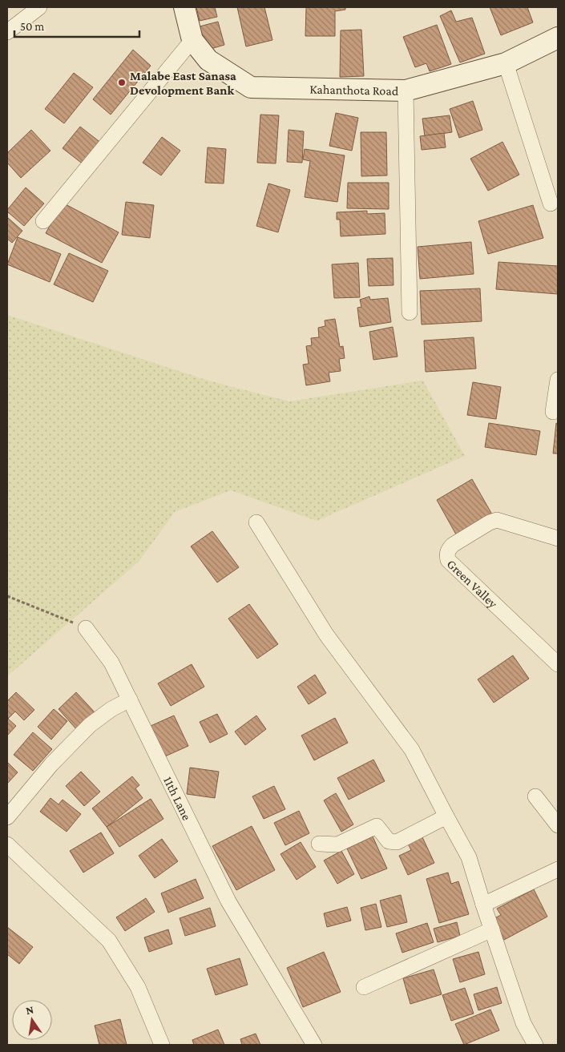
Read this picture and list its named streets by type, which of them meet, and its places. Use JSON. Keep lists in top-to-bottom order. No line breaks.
{"streets":{"main road":["Kahanthota Road"],"street":["Green Valley","11th Lane"]},"places":["Malabe East Sanasa Devolopment Bank"],"scale_bar":"50 m","north":"top"}
